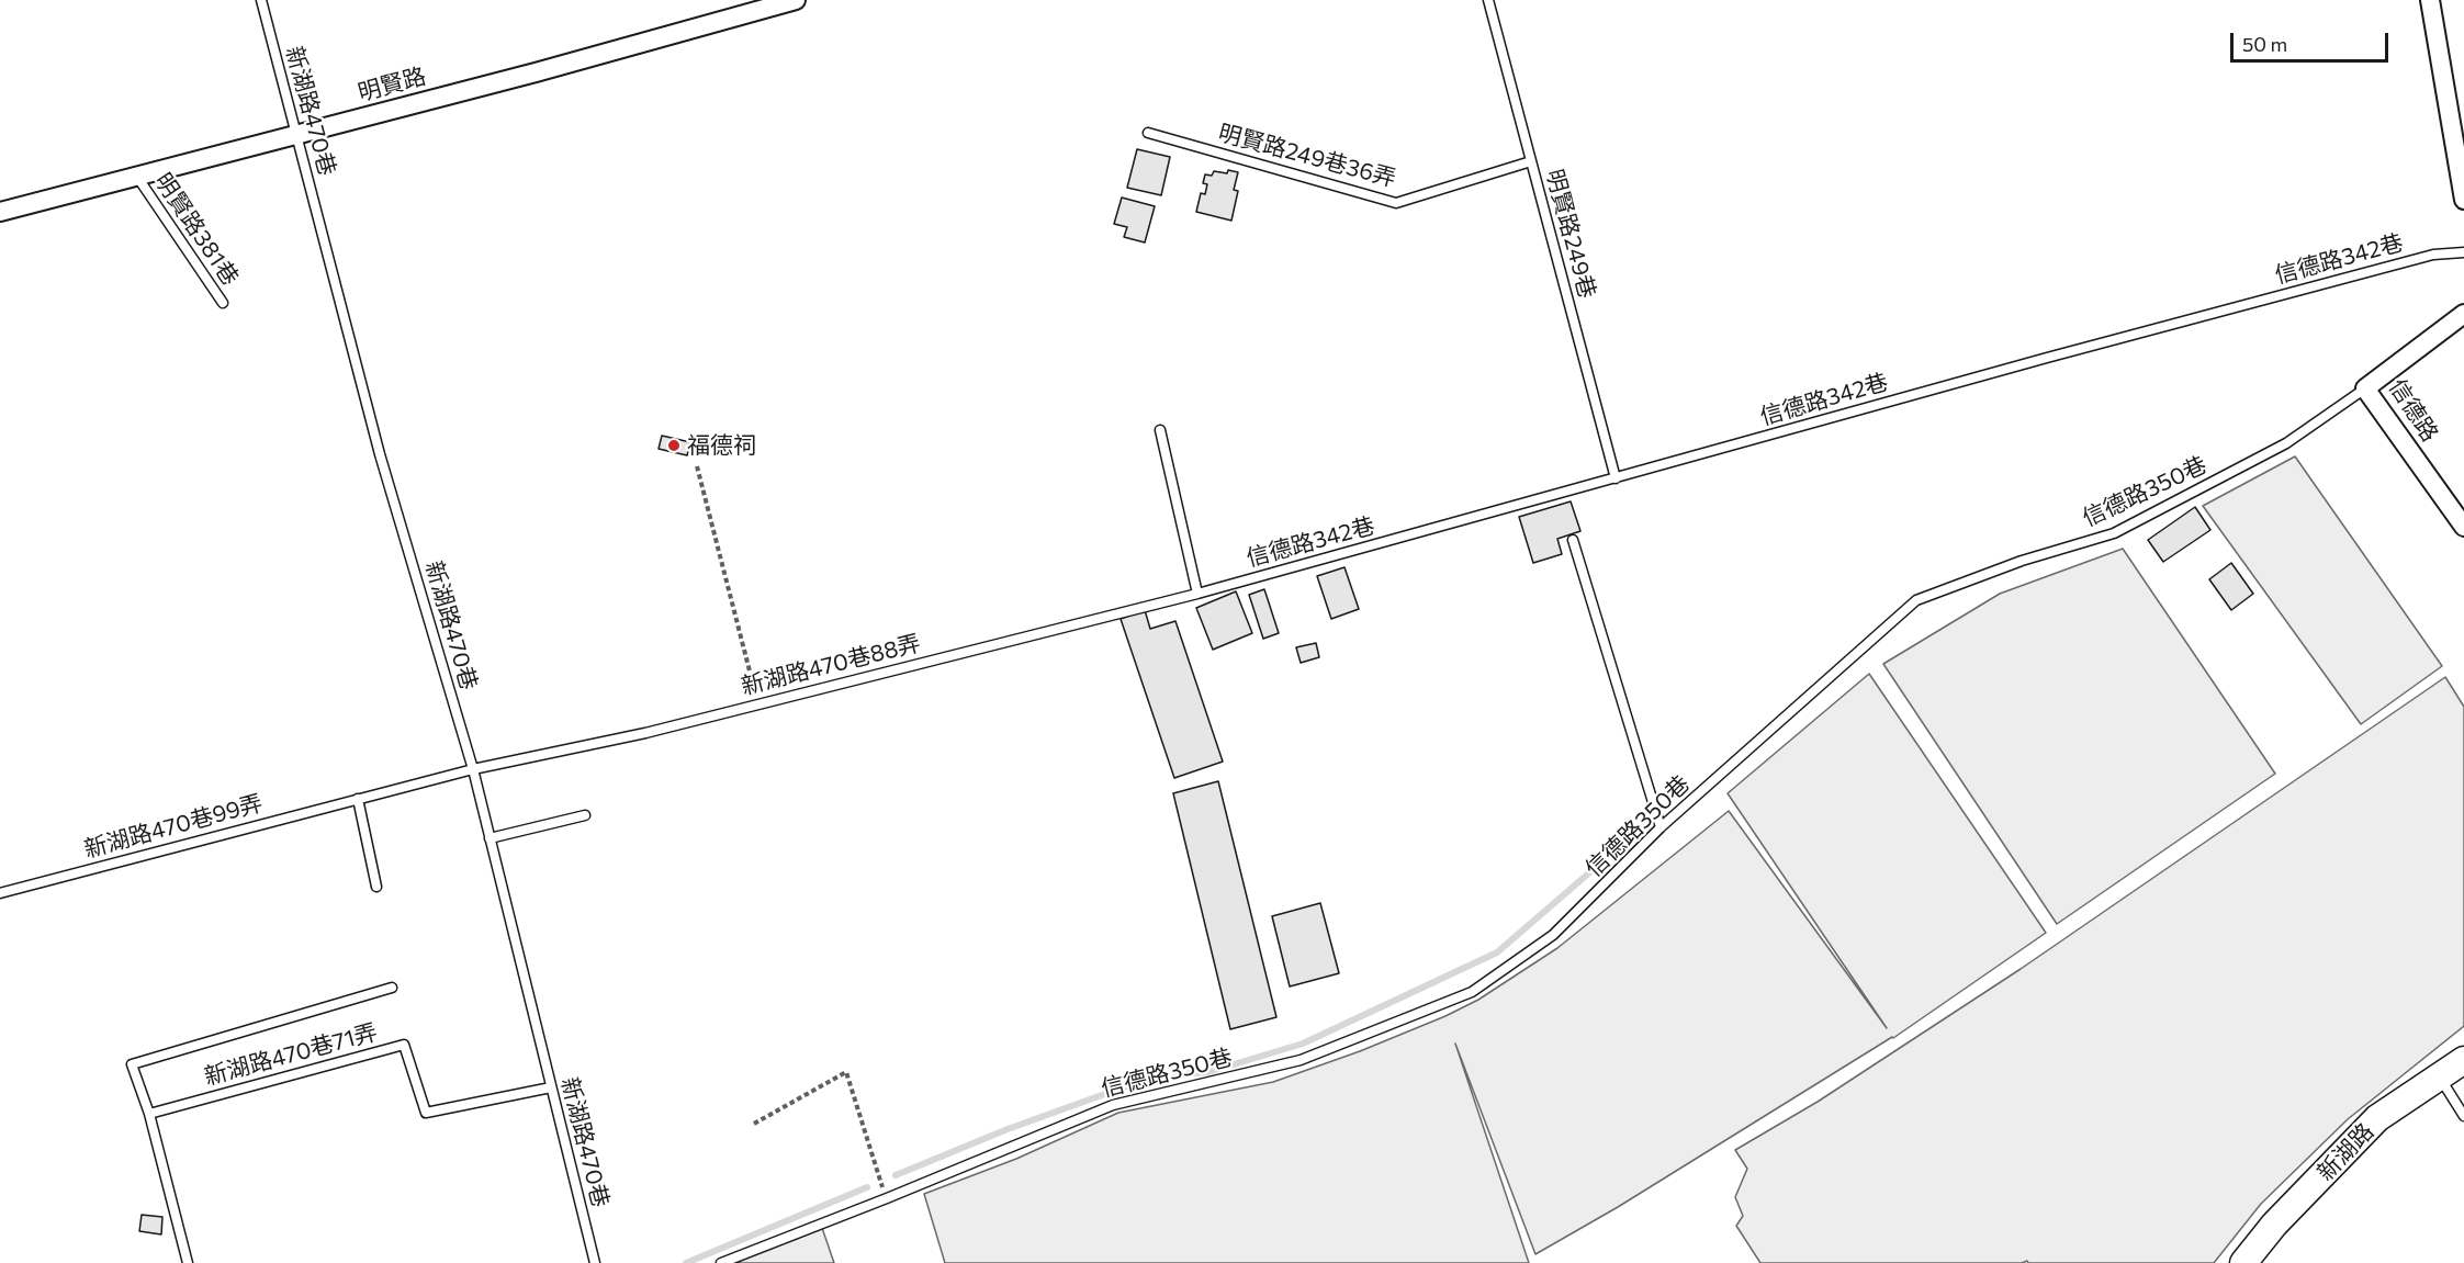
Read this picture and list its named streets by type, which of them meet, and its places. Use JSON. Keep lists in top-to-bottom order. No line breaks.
{"streets":{"street":["明賢路","信德路","新湖路"],"lane":["新湖路470巷","明賢路249巷36弄","明賢路381巷","明賢路249巷","信德路342巷","信德路350巷","新湖路470巷88弄","新湖路470巷99弄","新湖路470巷71弄"]},"crossings":[["明賢路","新湖路470巷"],["明賢路","明賢路381巷"],["新湖路470巷","新湖路470巷88弄"],["新湖路470巷","新湖路470巷99弄"],["新湖路470巷","新湖路470巷71弄"],["明賢路249巷36弄","明賢路249巷"],["明賢路249巷","信德路342巷"],["信德路342巷","新湖路470巷88弄"],["信德路","信德路350巷"],["新湖路470巷88弄","新湖路470巷99弄"]],"places":["福德祠"],"scale_bar":"50 m"}
